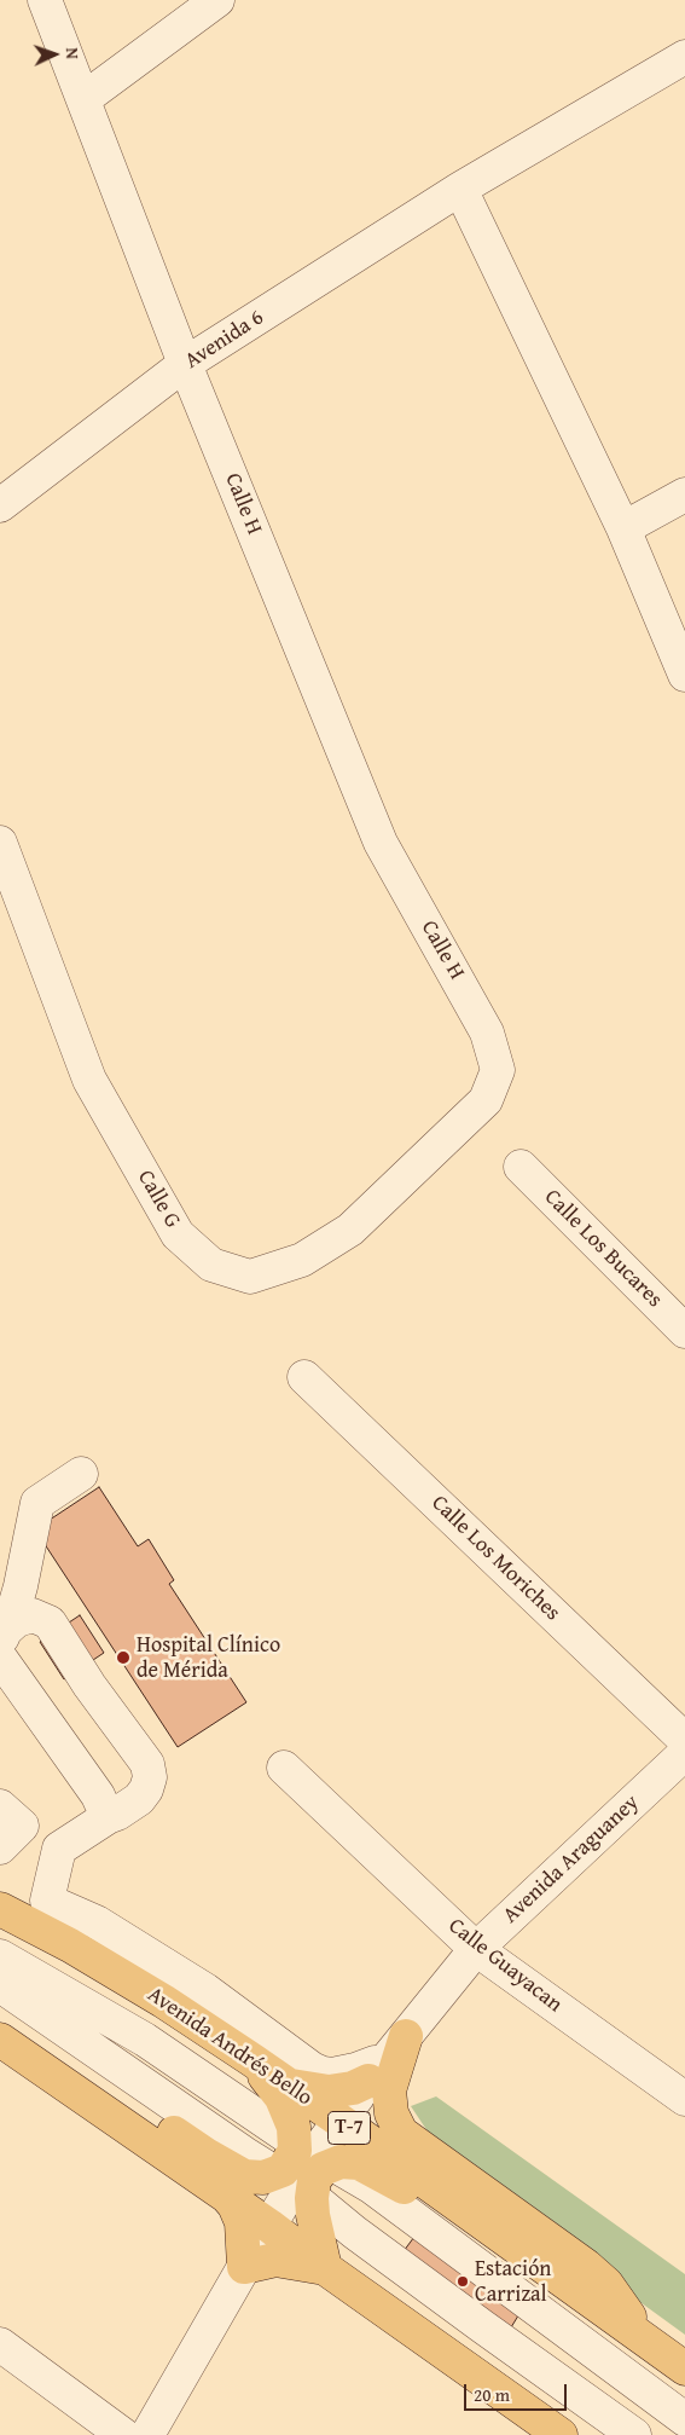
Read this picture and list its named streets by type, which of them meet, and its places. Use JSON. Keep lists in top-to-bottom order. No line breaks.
{"streets":{"highway":["Avenida Andrés Bello","T-7"],"street":["Avenida 6","Calle H","Calle G","Calle Los Bucares","Calle Los Moriches","Avenida Araguaney","Calle Guayacan"]},"crossings":[["Avenida 6","Calle H"],["Calle H","Calle G"],["Avenida Araguaney","Calle Guayacan"],["Avenida Araguaney","Avenida Andrés Bello"]],"places":["Hospital Clínico de Mérida","Estación Carrizal"],"scale_bar":"20 m","north":"right"}
